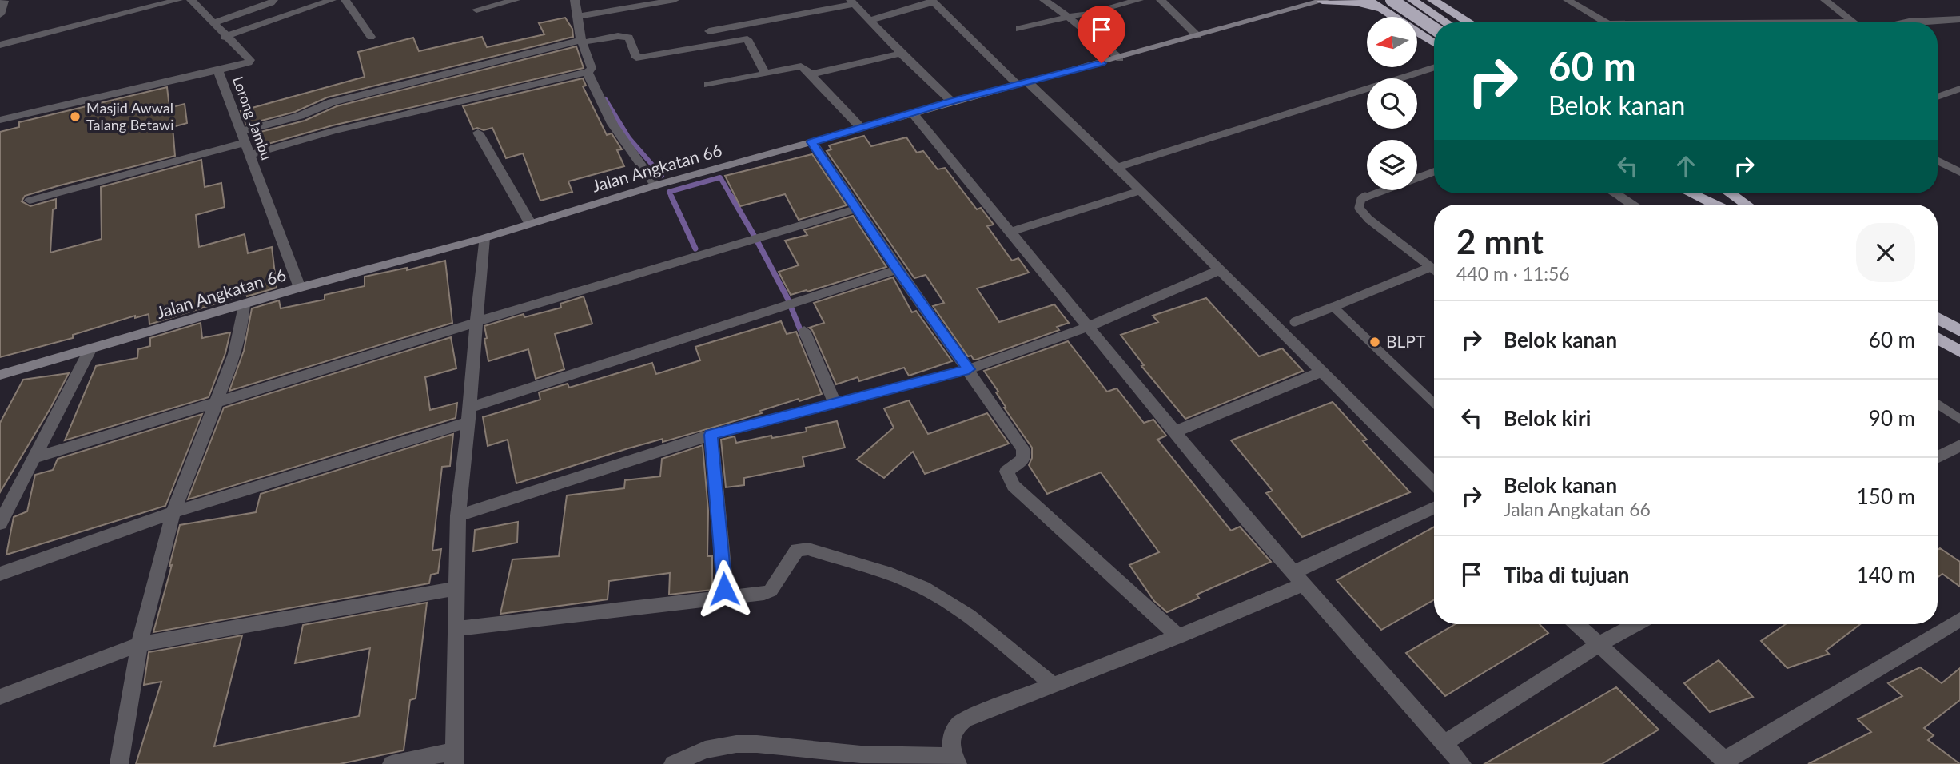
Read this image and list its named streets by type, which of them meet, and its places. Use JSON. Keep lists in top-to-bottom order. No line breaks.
{"streets":{"street":["Lorong Jambu","Jalan Angkatan 66"]},"crossings":[["Lorong Jambu","Jalan Angkatan 66"]],"places":["Masjid Awwal Talang Betawi","BLPT"],"north":"left","page":{"turn":["60 m","Belok kanan"],"heading":["2 mnt","440 m · 11:56"],"list":[{"name":"Belok kanan","value":"60 m"},{"name":"Belok kiri","value":"90 m"},{"name":"Belok kanan","note":"Jalan Angkatan 66","value":"150 m"},{"name":"Tiba di tujuan","value":"140 m"}]}}
